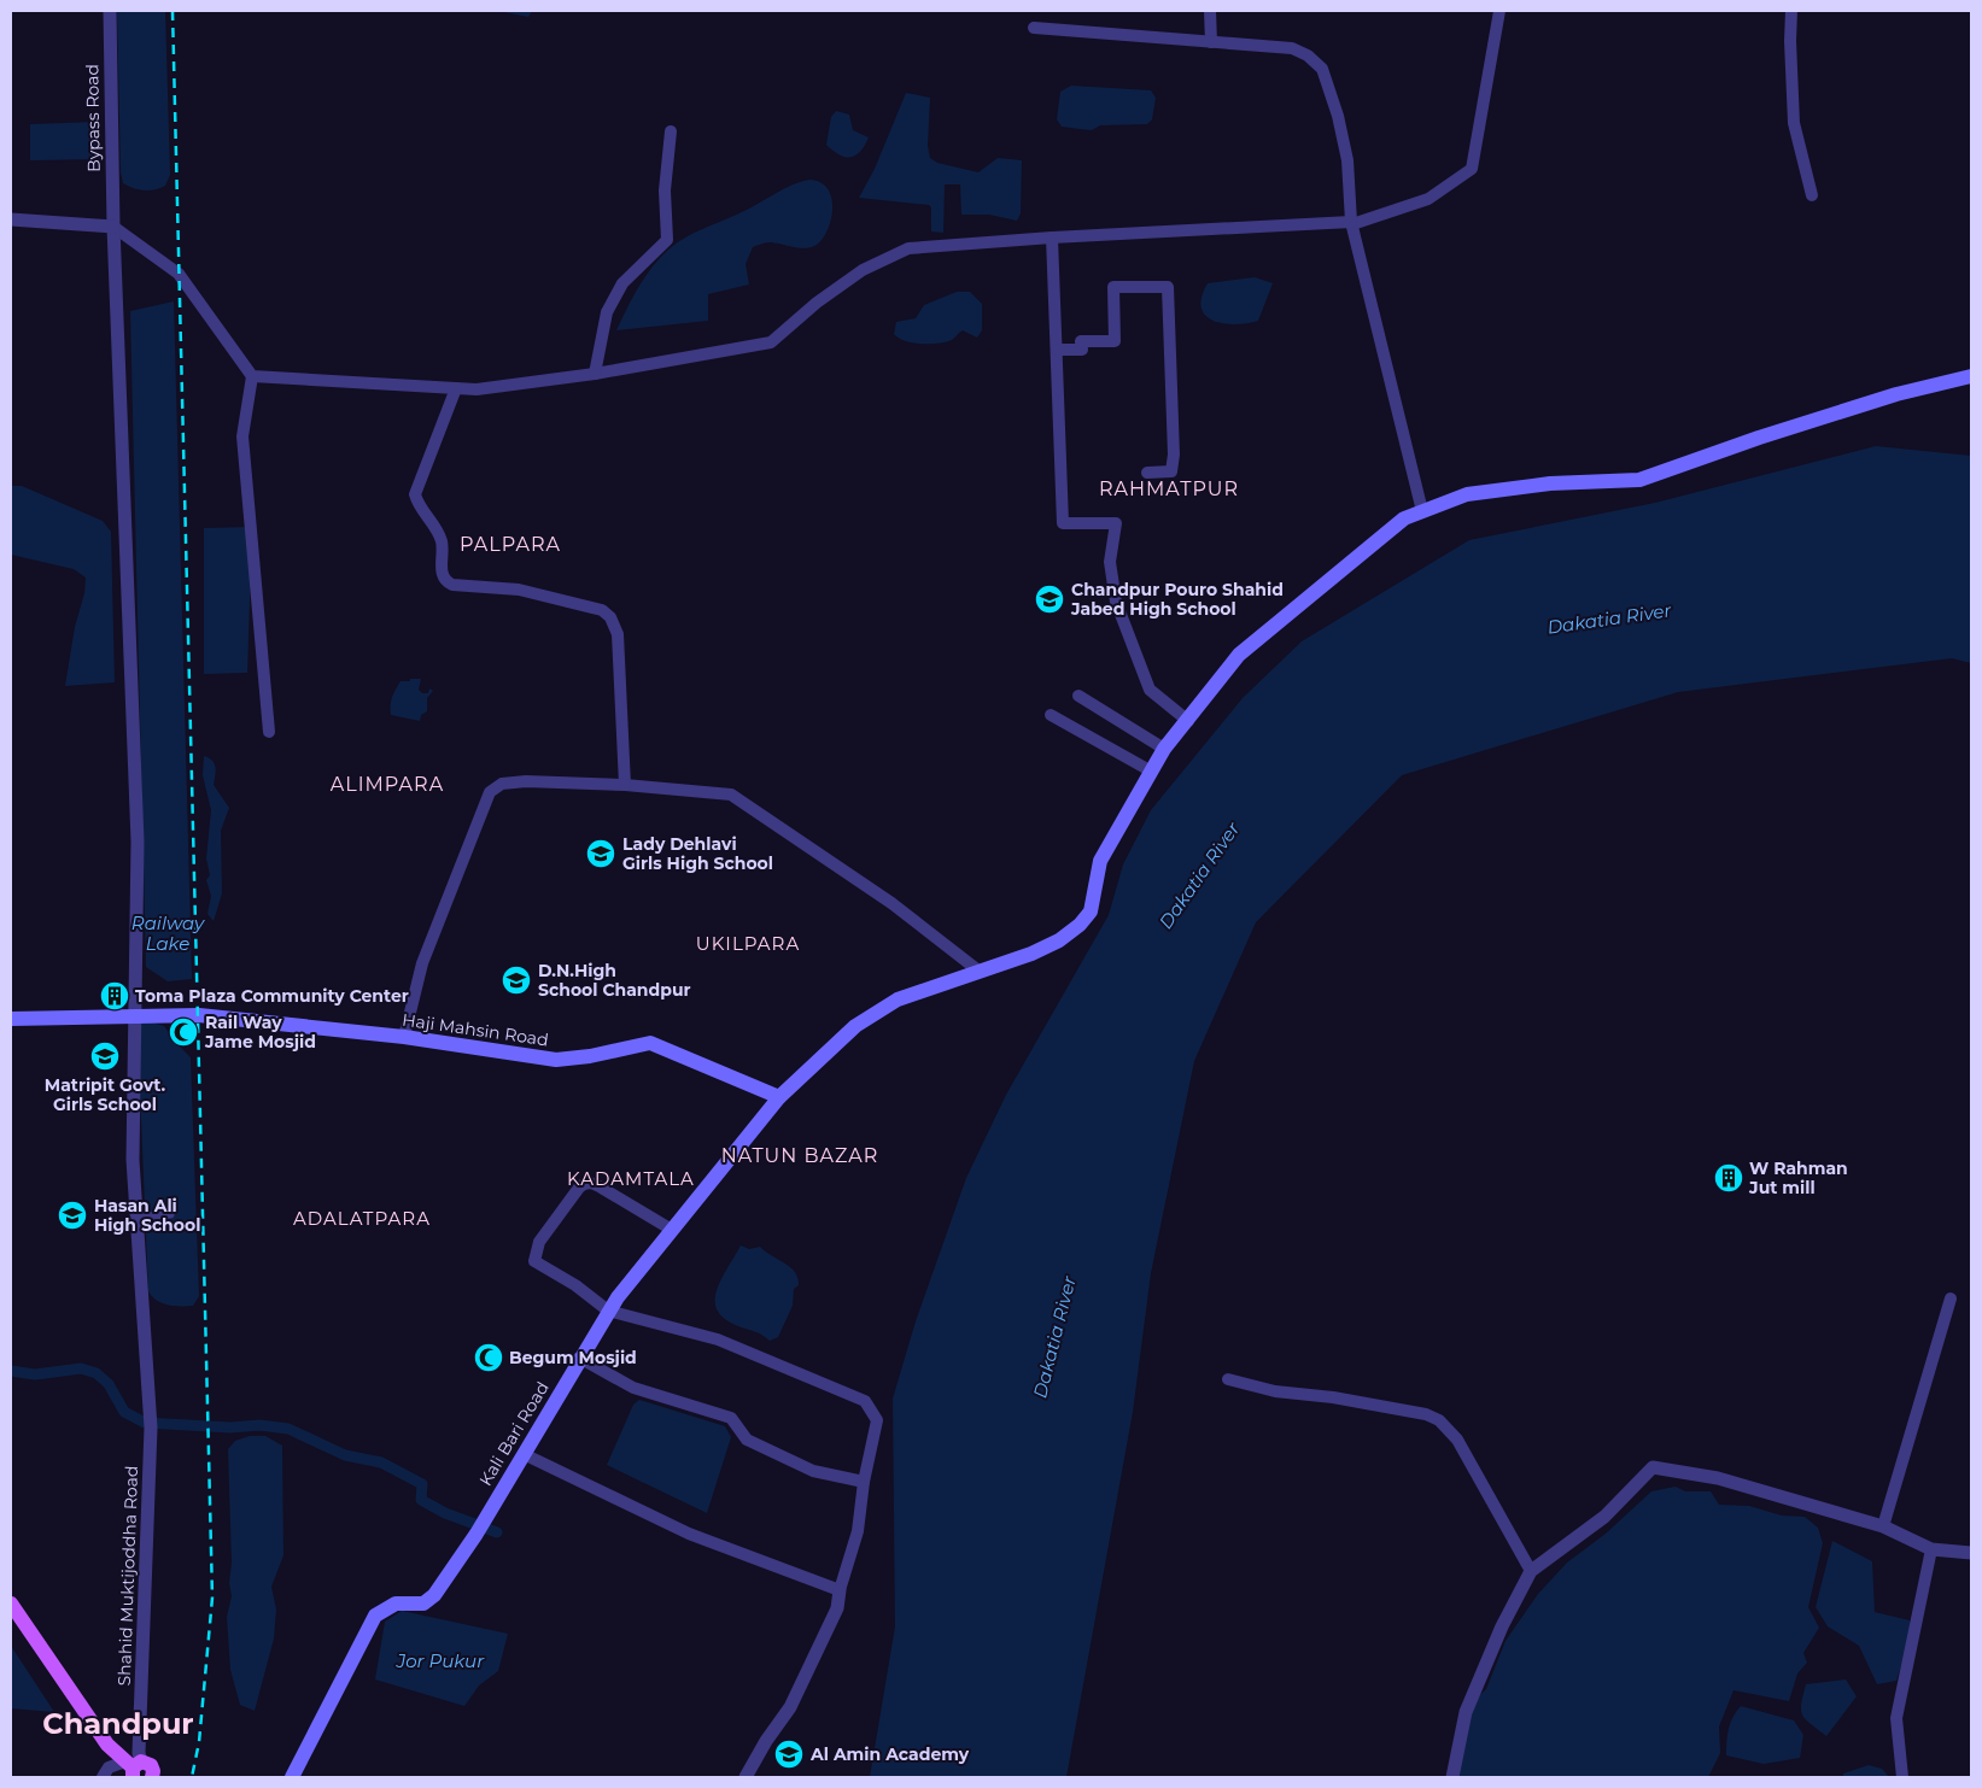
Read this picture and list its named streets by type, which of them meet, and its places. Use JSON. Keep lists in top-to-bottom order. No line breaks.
{"streets":{"main road":["Haji Mahsin Road","Kali Bari Road"],"street":["Bypass Road","Shahid Muktijoddha Road"]},"crossings":[["Bypass Road","Haji Mahsin Road"],["Bypass Road","Shahid Muktijoddha Road"],["Haji Mahsin Road","Kali Bari Road"],["Haji Mahsin Road","Shahid Muktijoddha Road"]],"districts":["RAHMATPUR","PALPARA","ALIMPARA","UKILPARA","NATUN BAZAR","KADAMTALA","ADALATPARA","Chandpur"],"water":["Dakatia River","Railway Lake","Jor Pukur"],"places":{"school or university":["Chandpur Pouro Shahid Jabed High School","Lady Dehlavi Girls High School","D.N.High School Chandpur","Matripit Govt. Girls School","Hasan Ali High School","Al Amin Academy"],"building":["Toma Plaza Community Center","W Rahman Jut mill"],"mosque":["Rail Way Jame Mosjid","Begum Mosjid"]}}
